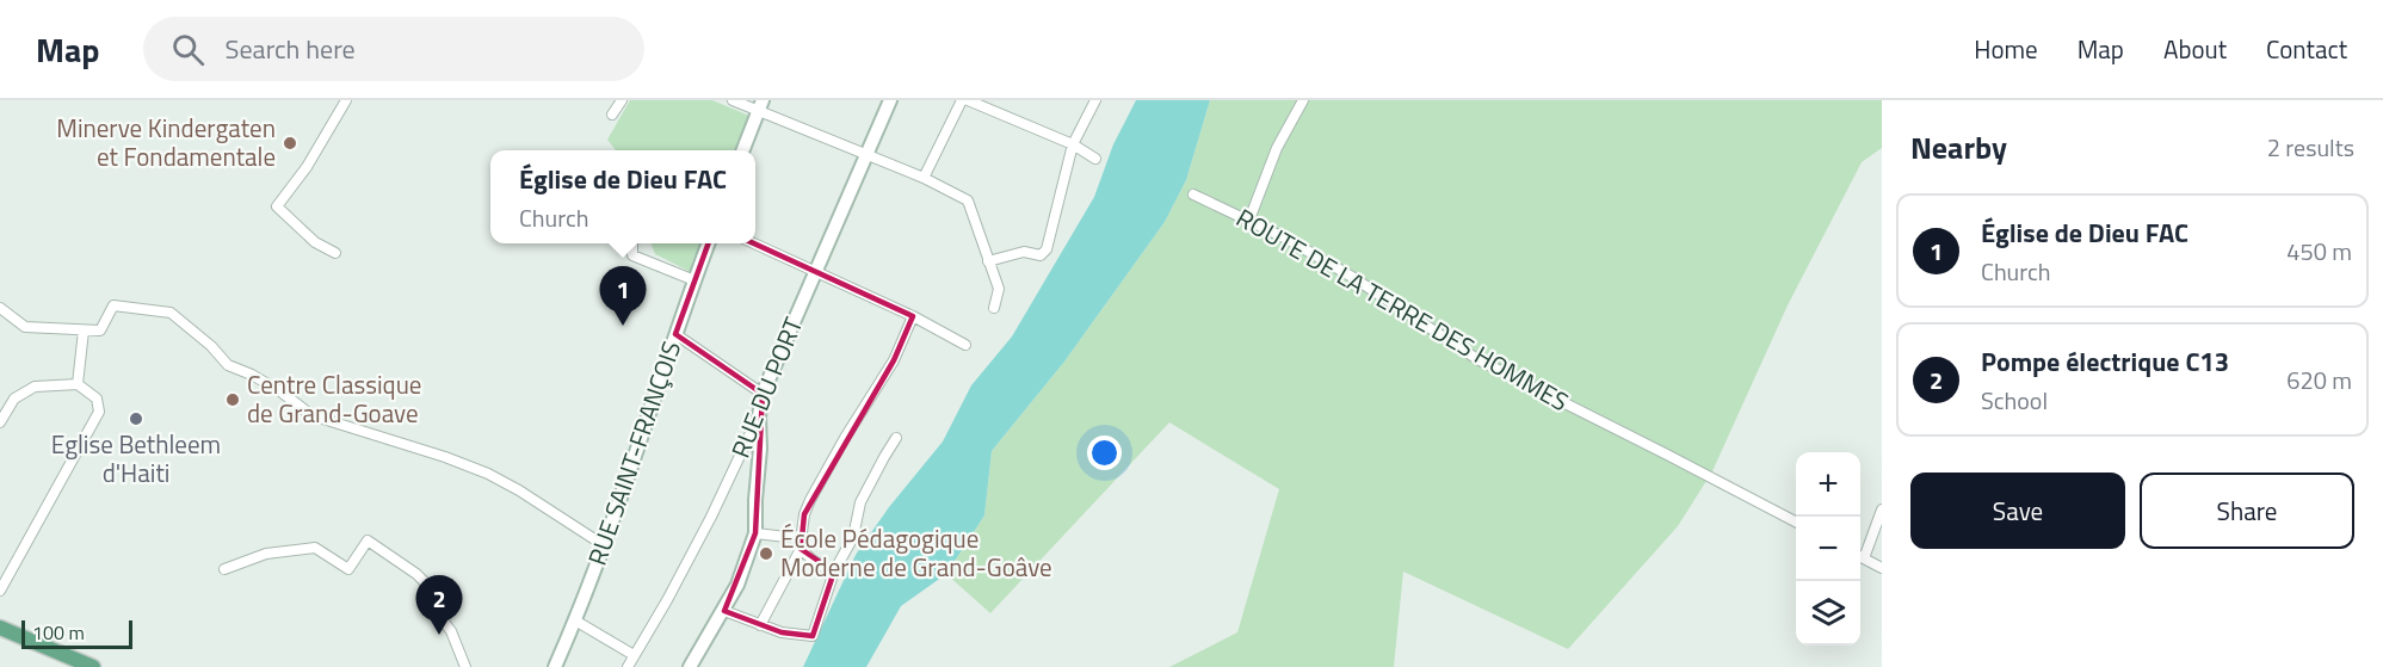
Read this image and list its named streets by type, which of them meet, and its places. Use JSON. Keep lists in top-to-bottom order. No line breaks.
{"streets":{"street":["ROUTE DE LA TERRE DES HOMMES","RUE DU PORT","RUE SAINT-FRANÇOIS"]},"places":["Minerve Kindergaten et Fondamentale","Centre Classique de Grand-Goave","Eglise Bethleem d'Haiti","École Pédagogique Moderne de Grand-Goâve"],"scale_bar":"100 m","page":{"header":"Map","search":"Search here","nav":["Home","Map","About","Contact"],"heading":["Nearby","2 results"],"popup":["Église de Dieu FAC","Church"],"list":[{"mark":"1","name":"Église de Dieu FAC","note":"Church","value":"450 m"},{"mark":"2","name":"Pompe électrique C13","note":"School","value":"620 m"}],"pins":["1","2"],"buttons":["Save","Share"],"map_buttons":["+","−"],"scale":"100 m"}}
